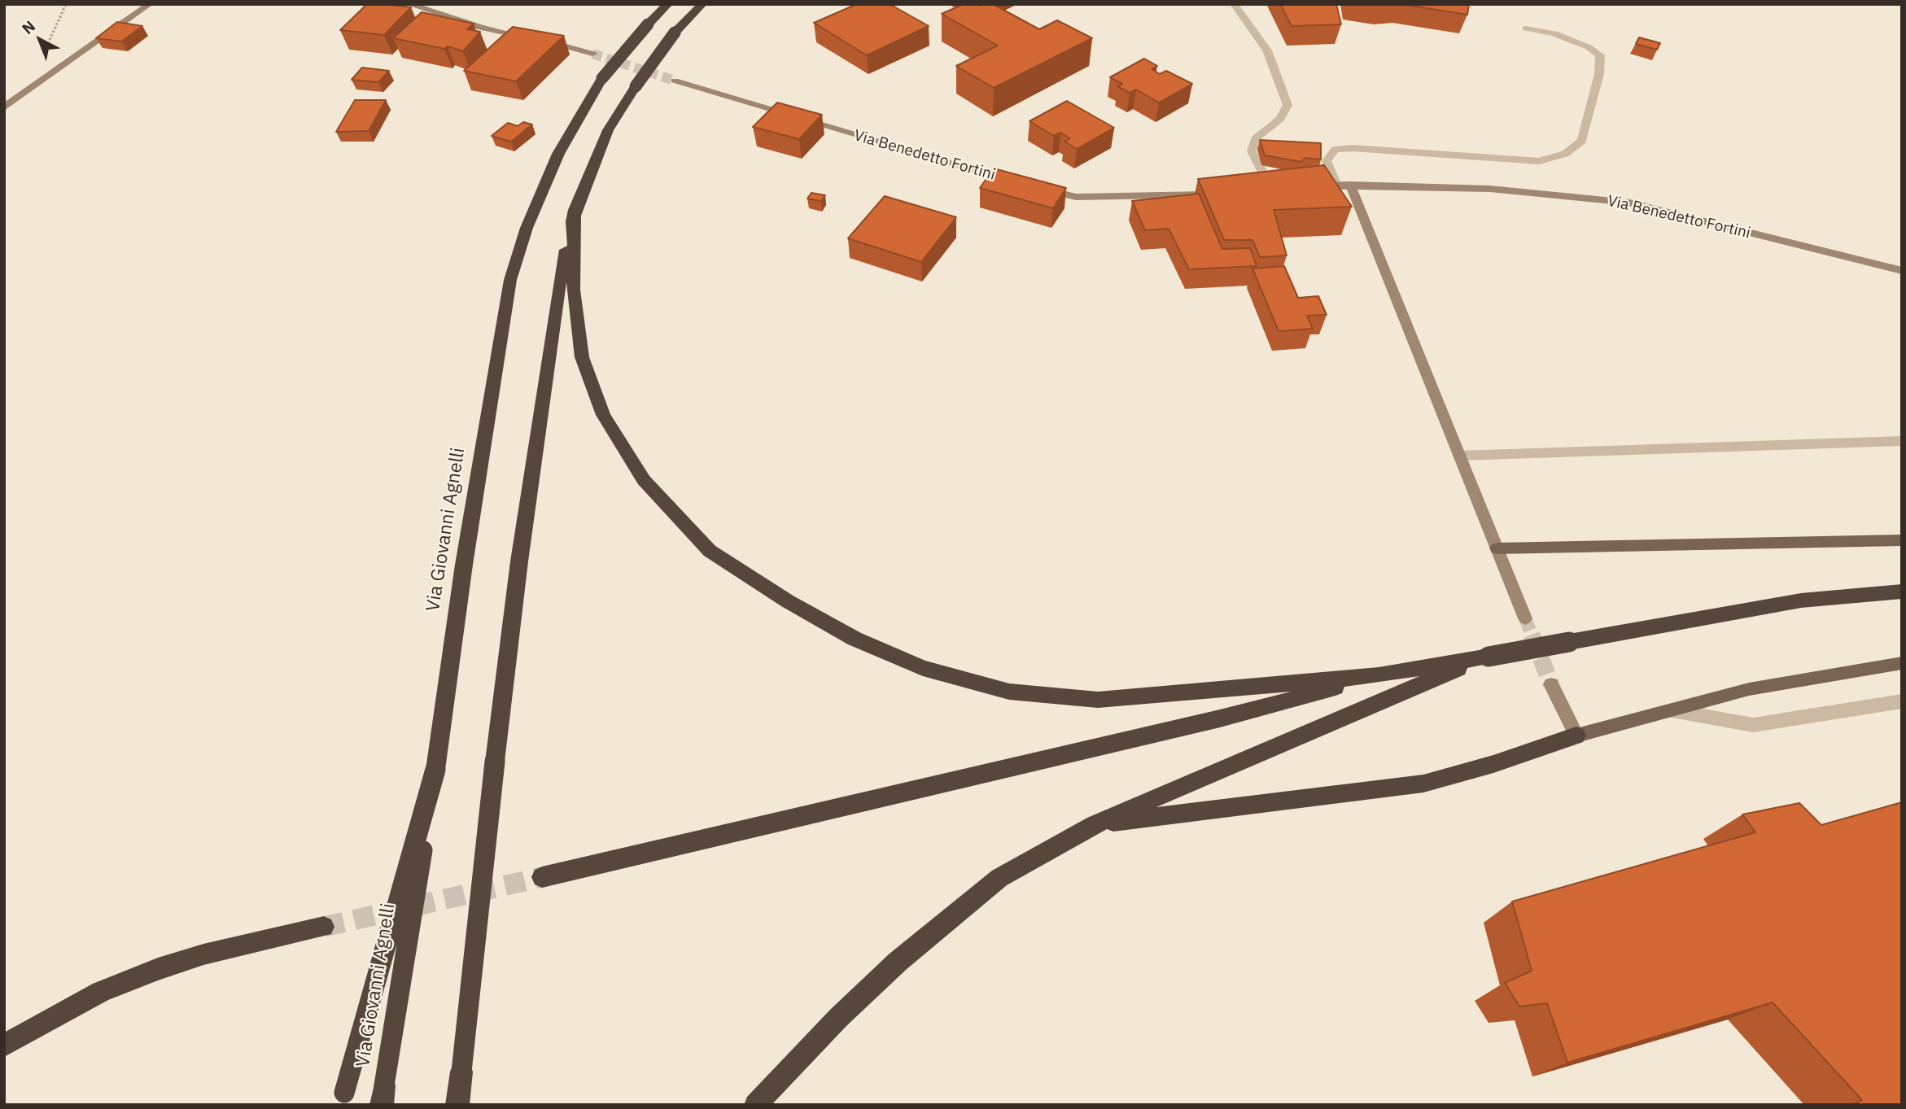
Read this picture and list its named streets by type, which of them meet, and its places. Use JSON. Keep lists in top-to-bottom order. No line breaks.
{"streets":{"highway":["Via Giovanni Agnelli"],"street":["Via Benedetto Fortini"]},"north":"top left"}
